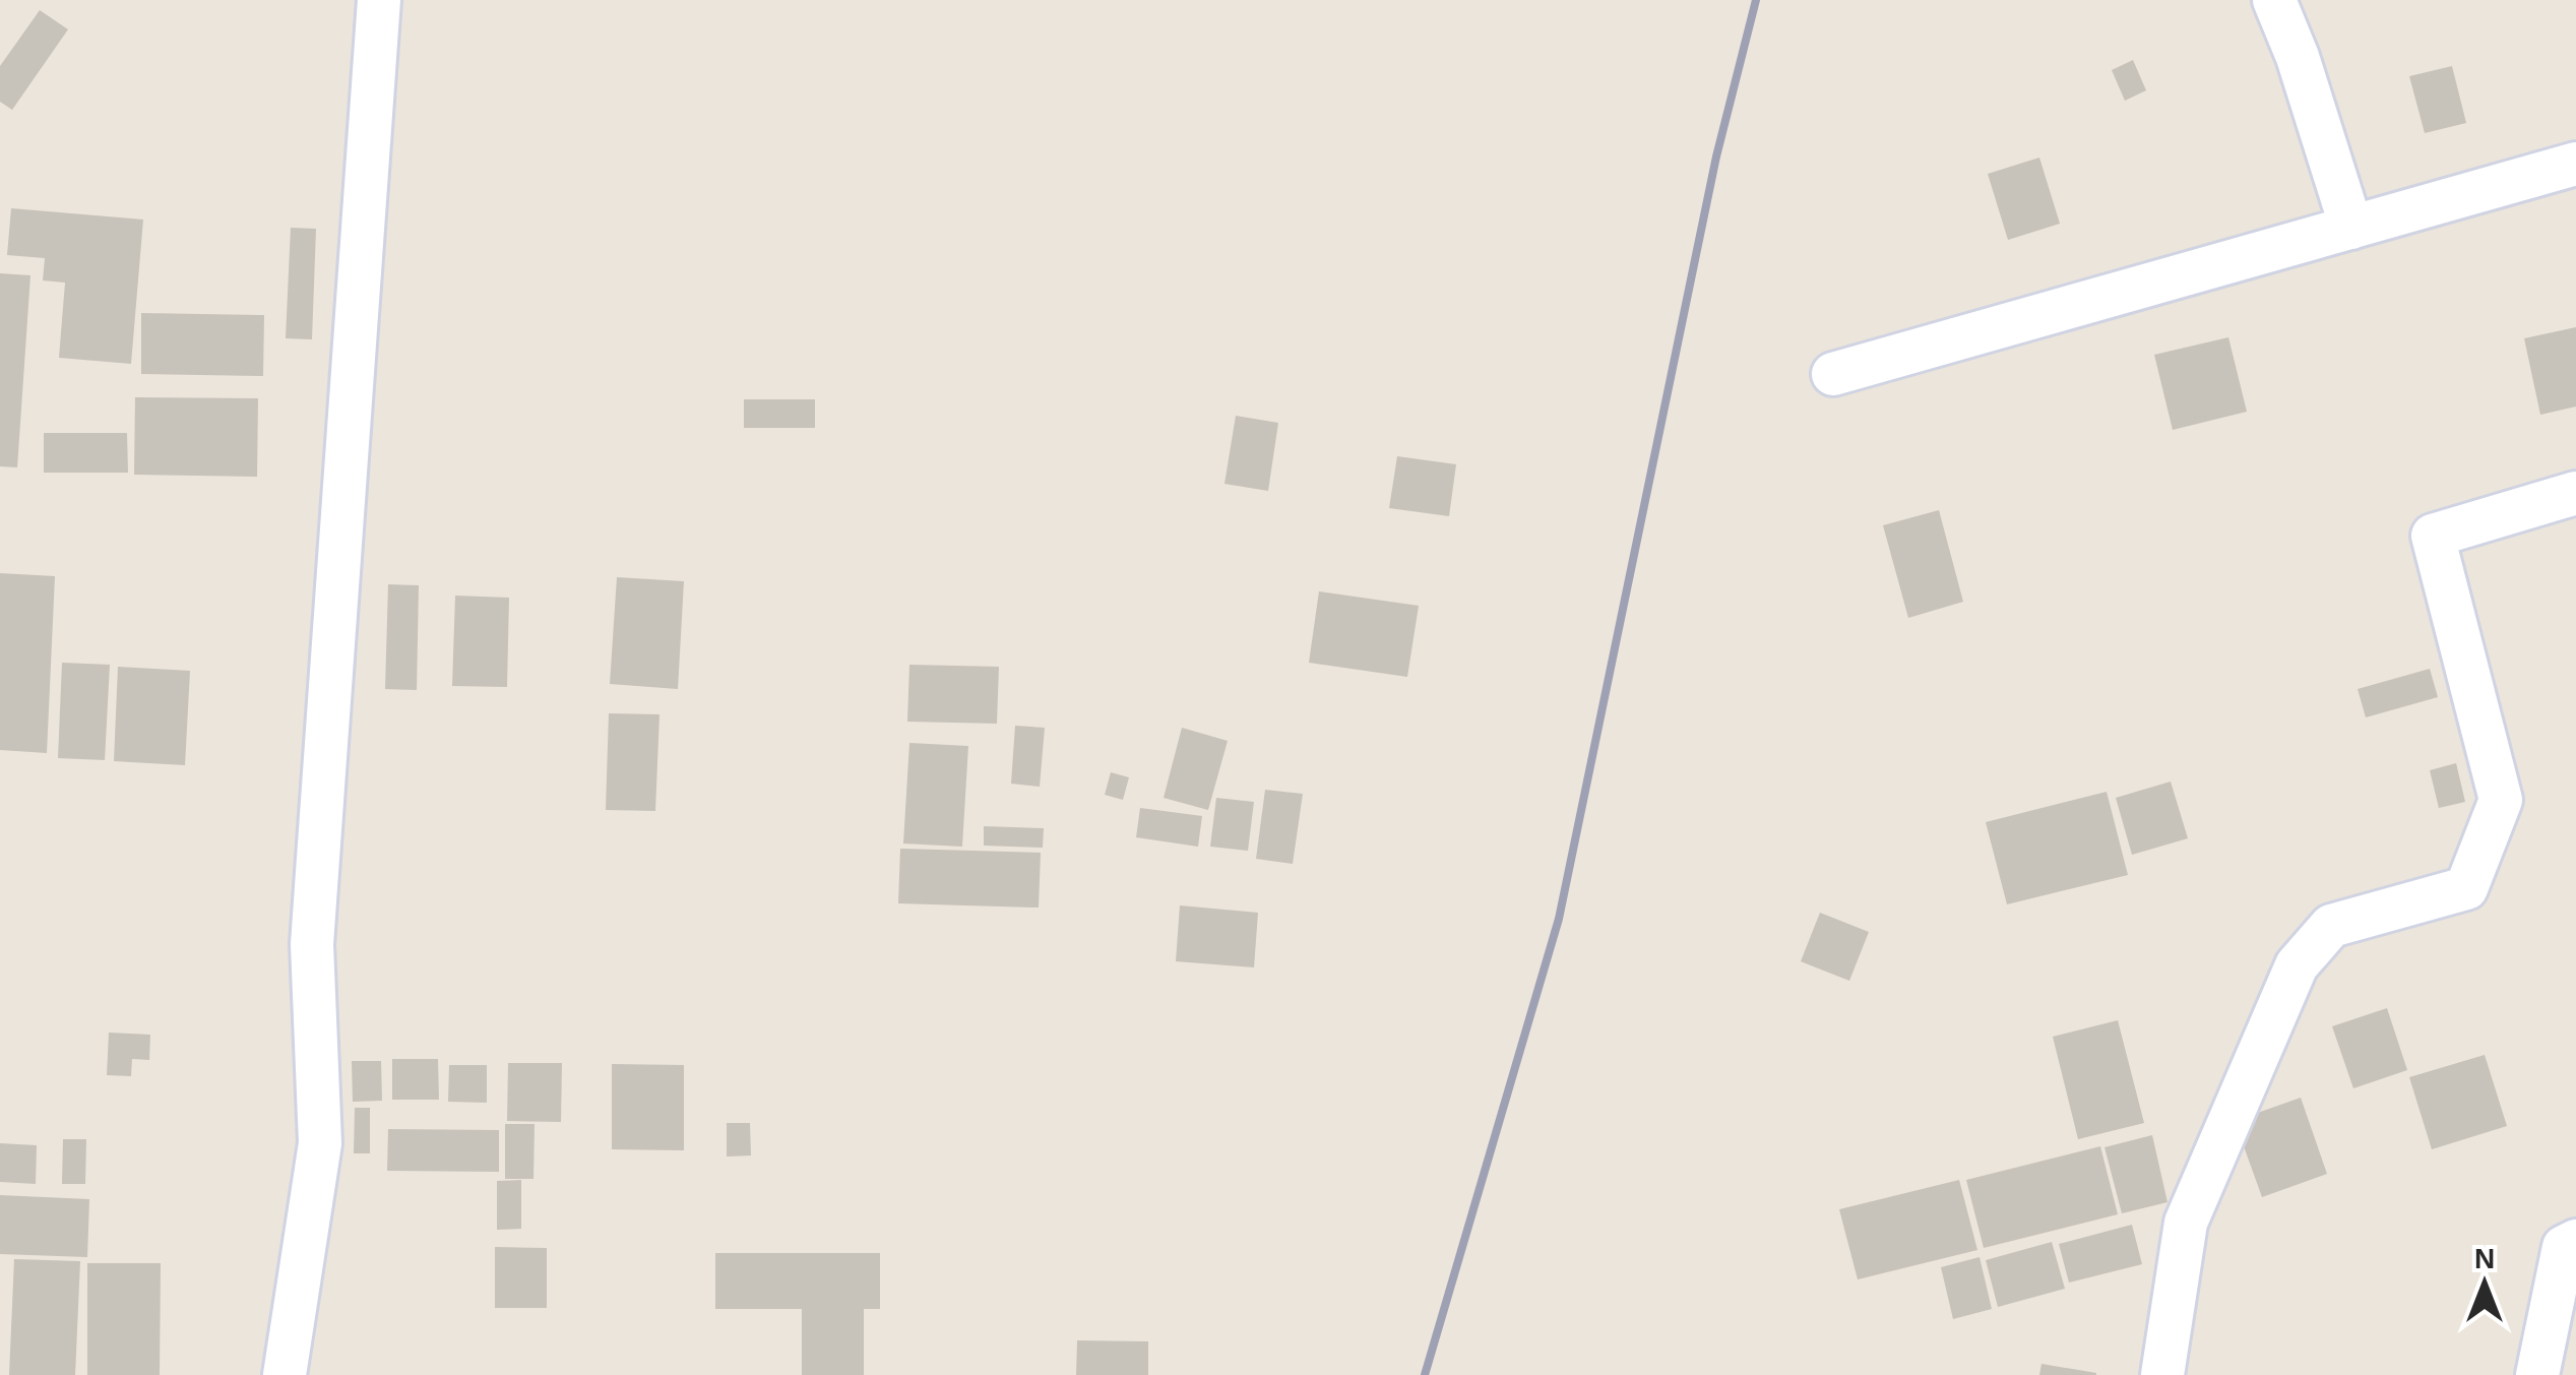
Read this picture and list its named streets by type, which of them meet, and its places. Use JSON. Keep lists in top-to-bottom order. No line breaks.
{"north":"top"}
